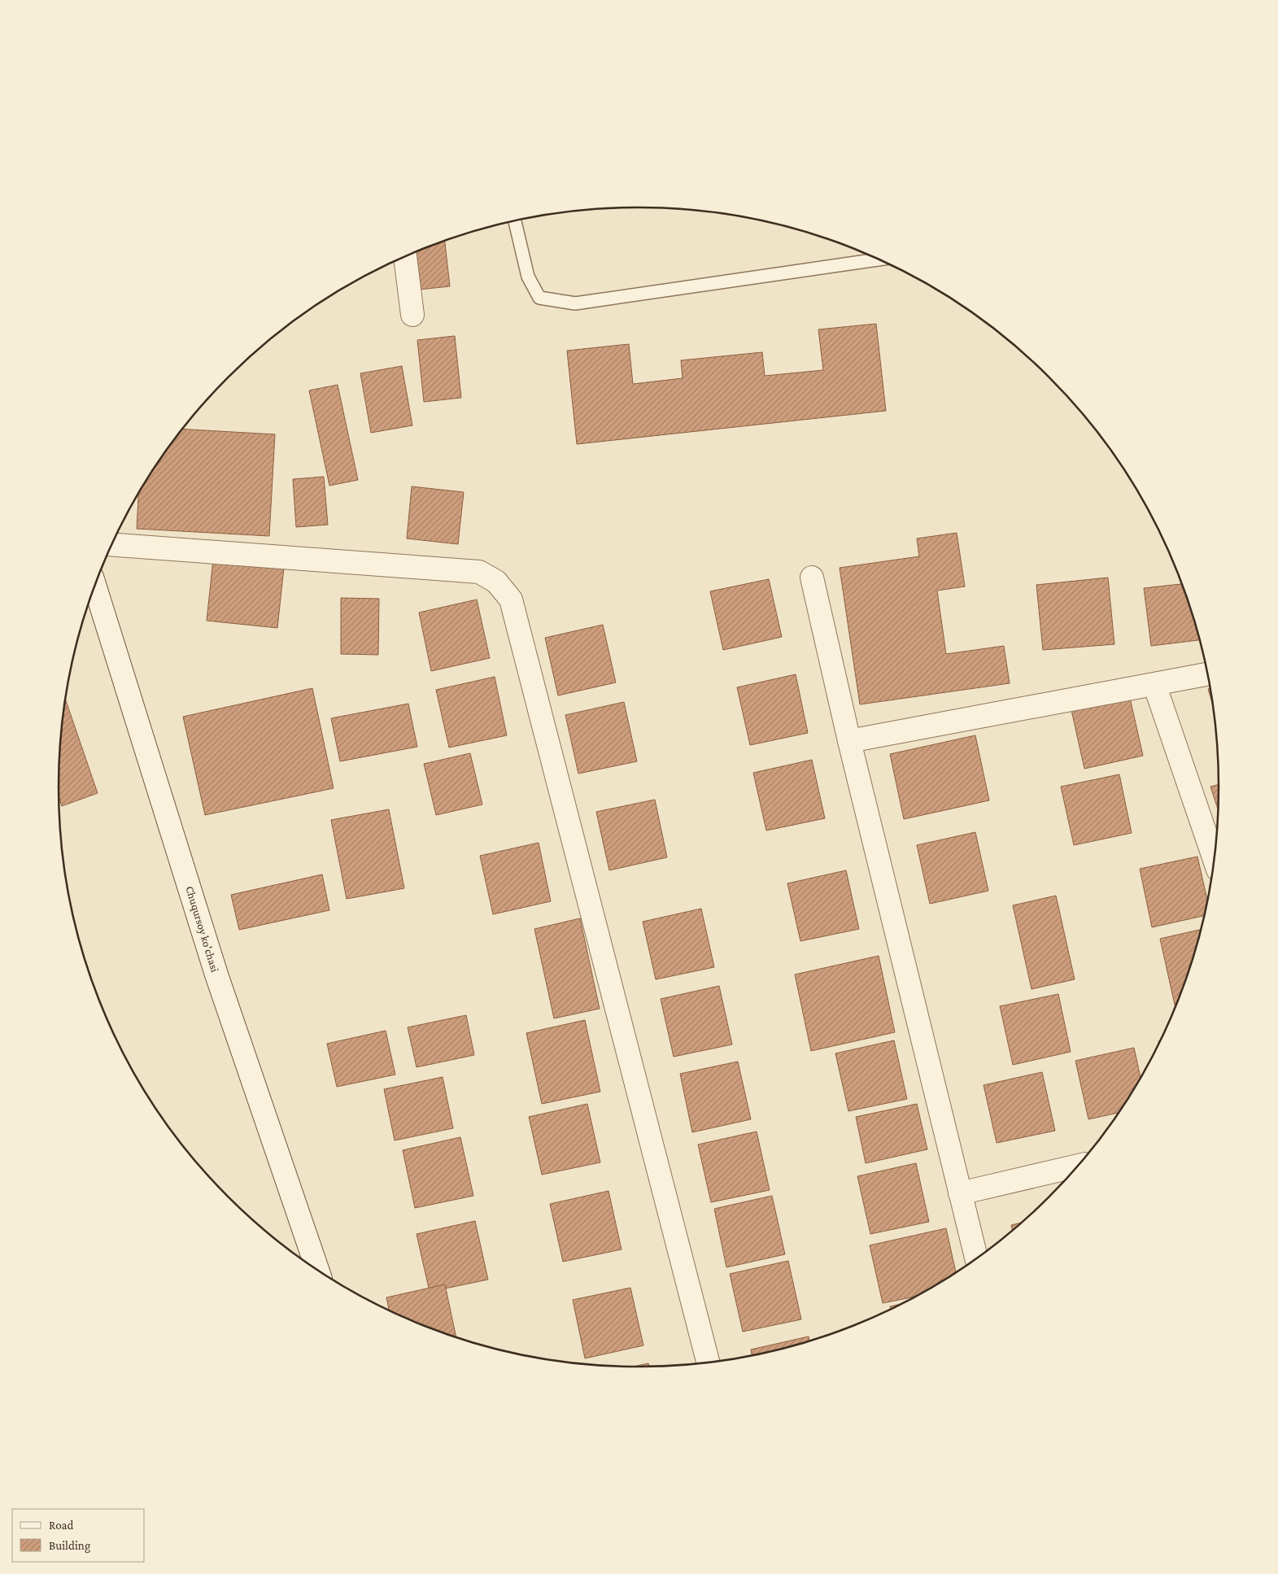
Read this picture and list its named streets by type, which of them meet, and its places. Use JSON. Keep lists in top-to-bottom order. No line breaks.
{"streets":{"street":["Chuqursoy ko'chasi"]},"legend":["Road","Building"]}
